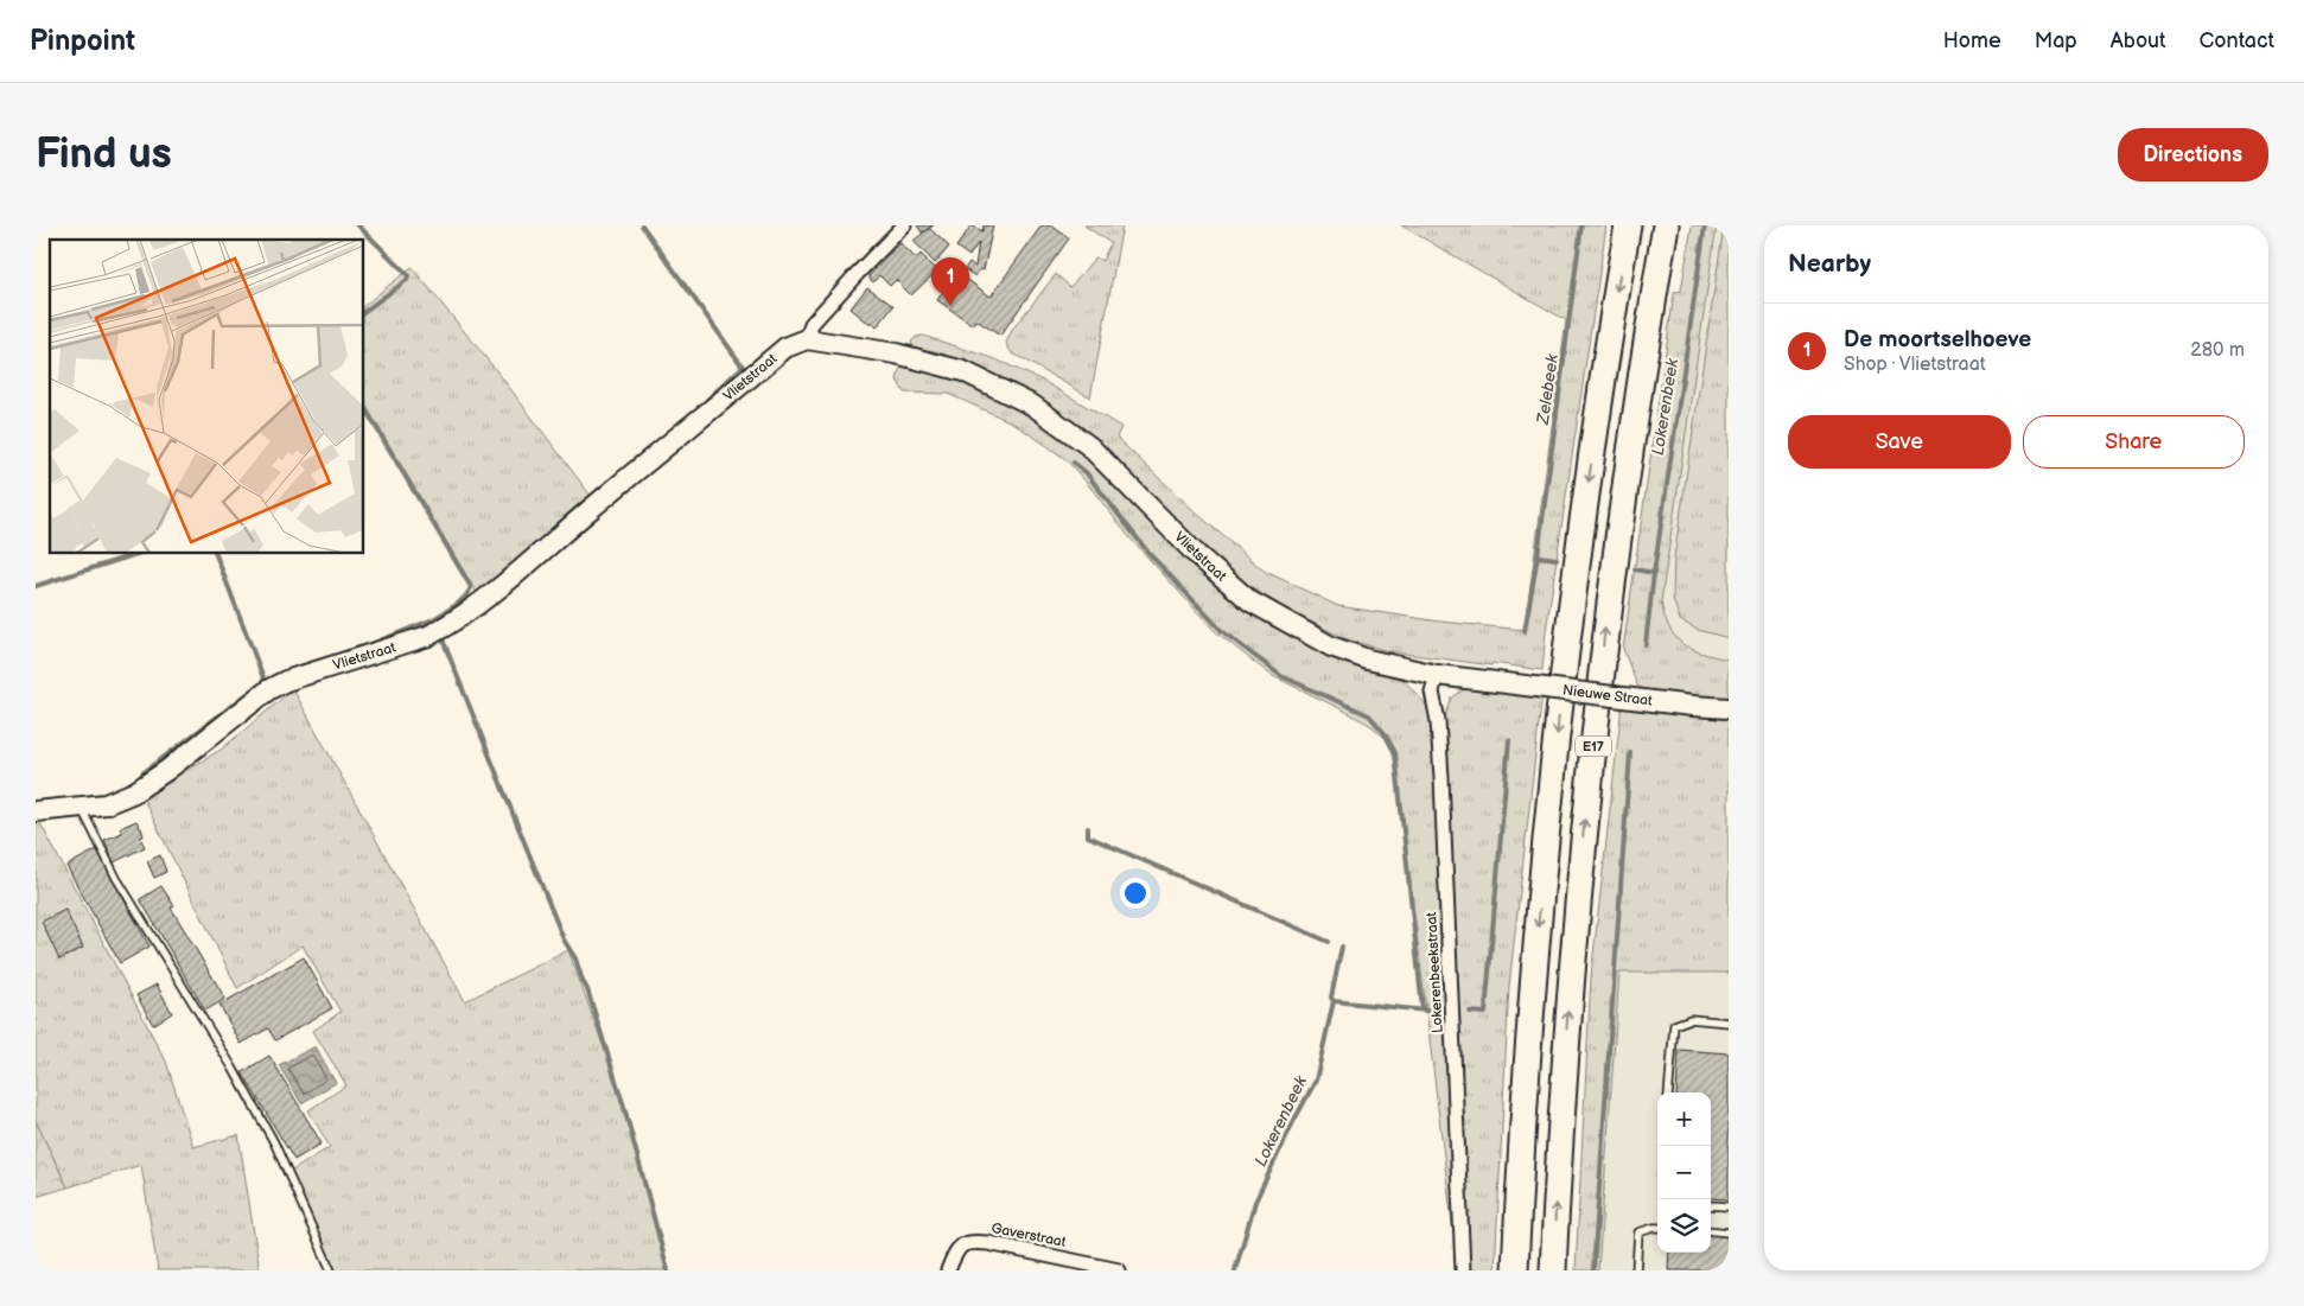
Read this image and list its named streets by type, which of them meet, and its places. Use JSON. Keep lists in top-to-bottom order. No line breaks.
{"streets":{"highway":["E17"],"street":["Vlietstraat","Nieuwe Straat","Lokerenbeekstraat","Gaverstraat"]},"crossings":[["Vlietstraat","Nieuwe Straat"],["Vlietstraat","Lokerenbeekstraat"]],"water":["Zelebeek","Lokerenbeek"],"page":{"header":"Pinpoint","nav":["Home","Map","About","Contact"],"buttons":["Directions",["Save","Share"]],"title":"Find us","heading":"Nearby","pins":"1","list":[{"mark":"1","name":"De moortselhoeve","note":"Shop · Vlietstraat","value":"280 m"}],"map_buttons":["+","−"]}}
